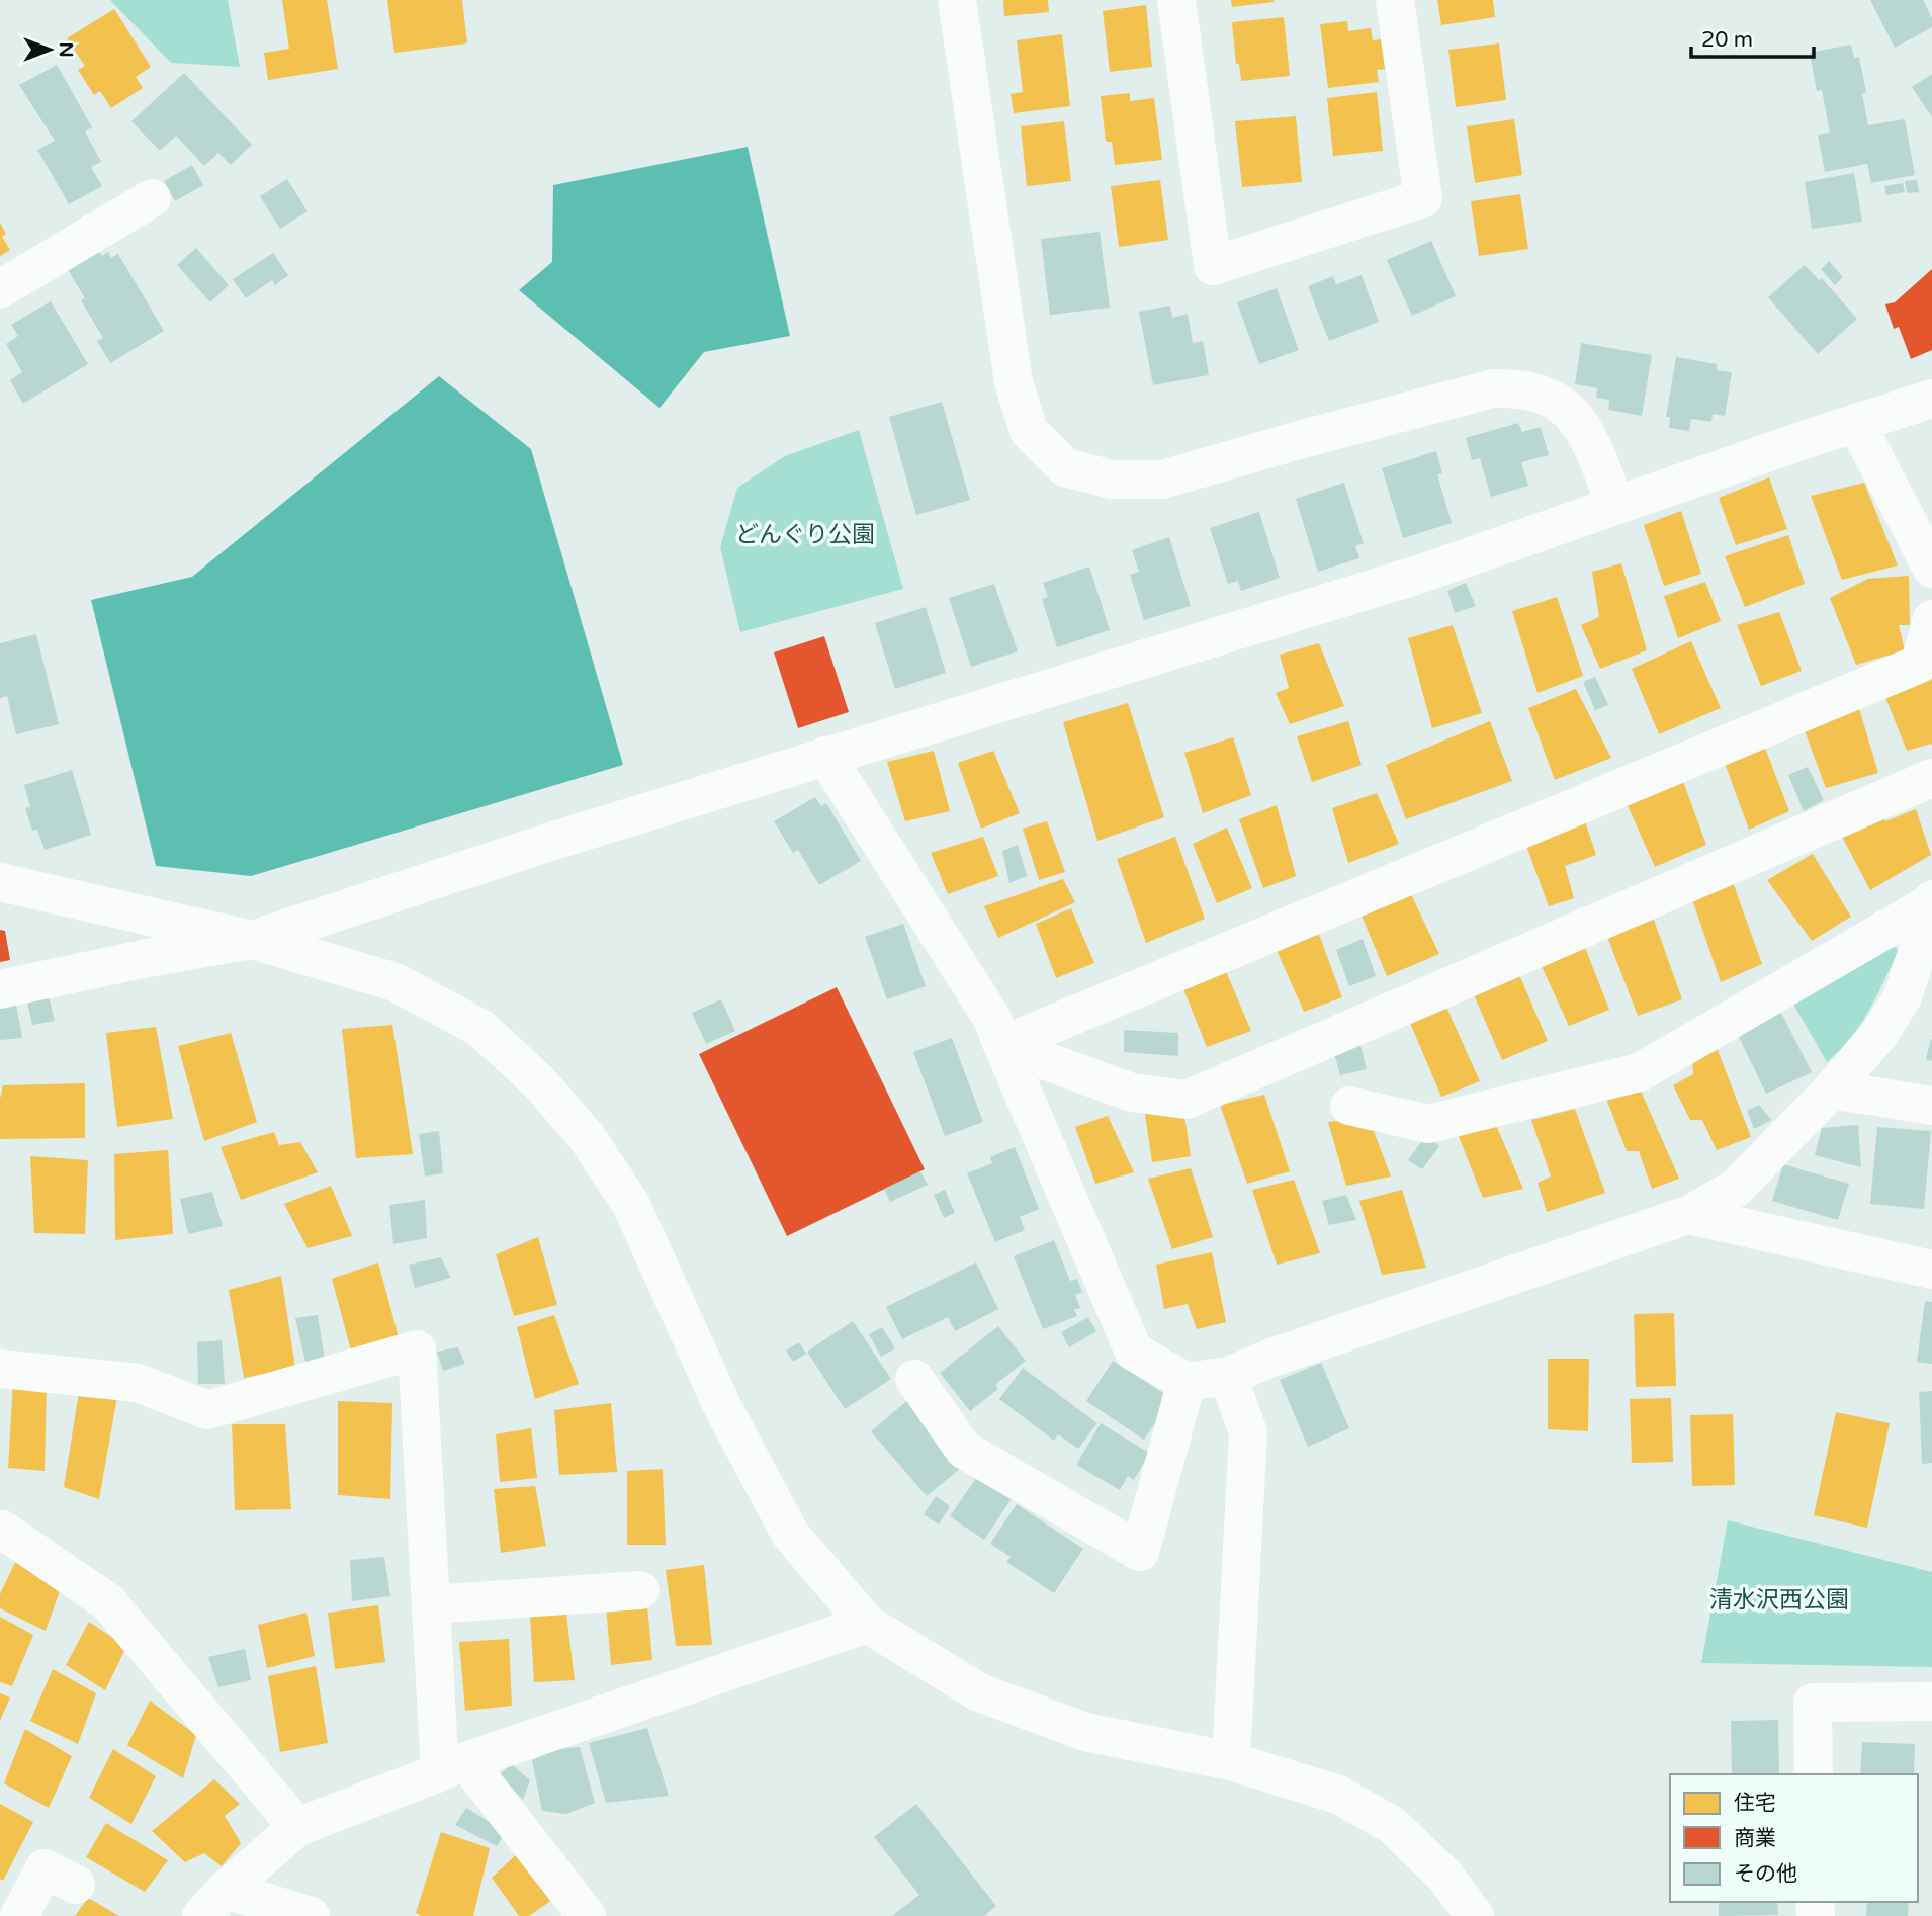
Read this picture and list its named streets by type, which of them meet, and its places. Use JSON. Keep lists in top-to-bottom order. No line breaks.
{"parks":["どんぐり公園","清水沢西公園"],"legend":["住宅","商業","その他"],"scale_bar":"20 m","north":"right"}
